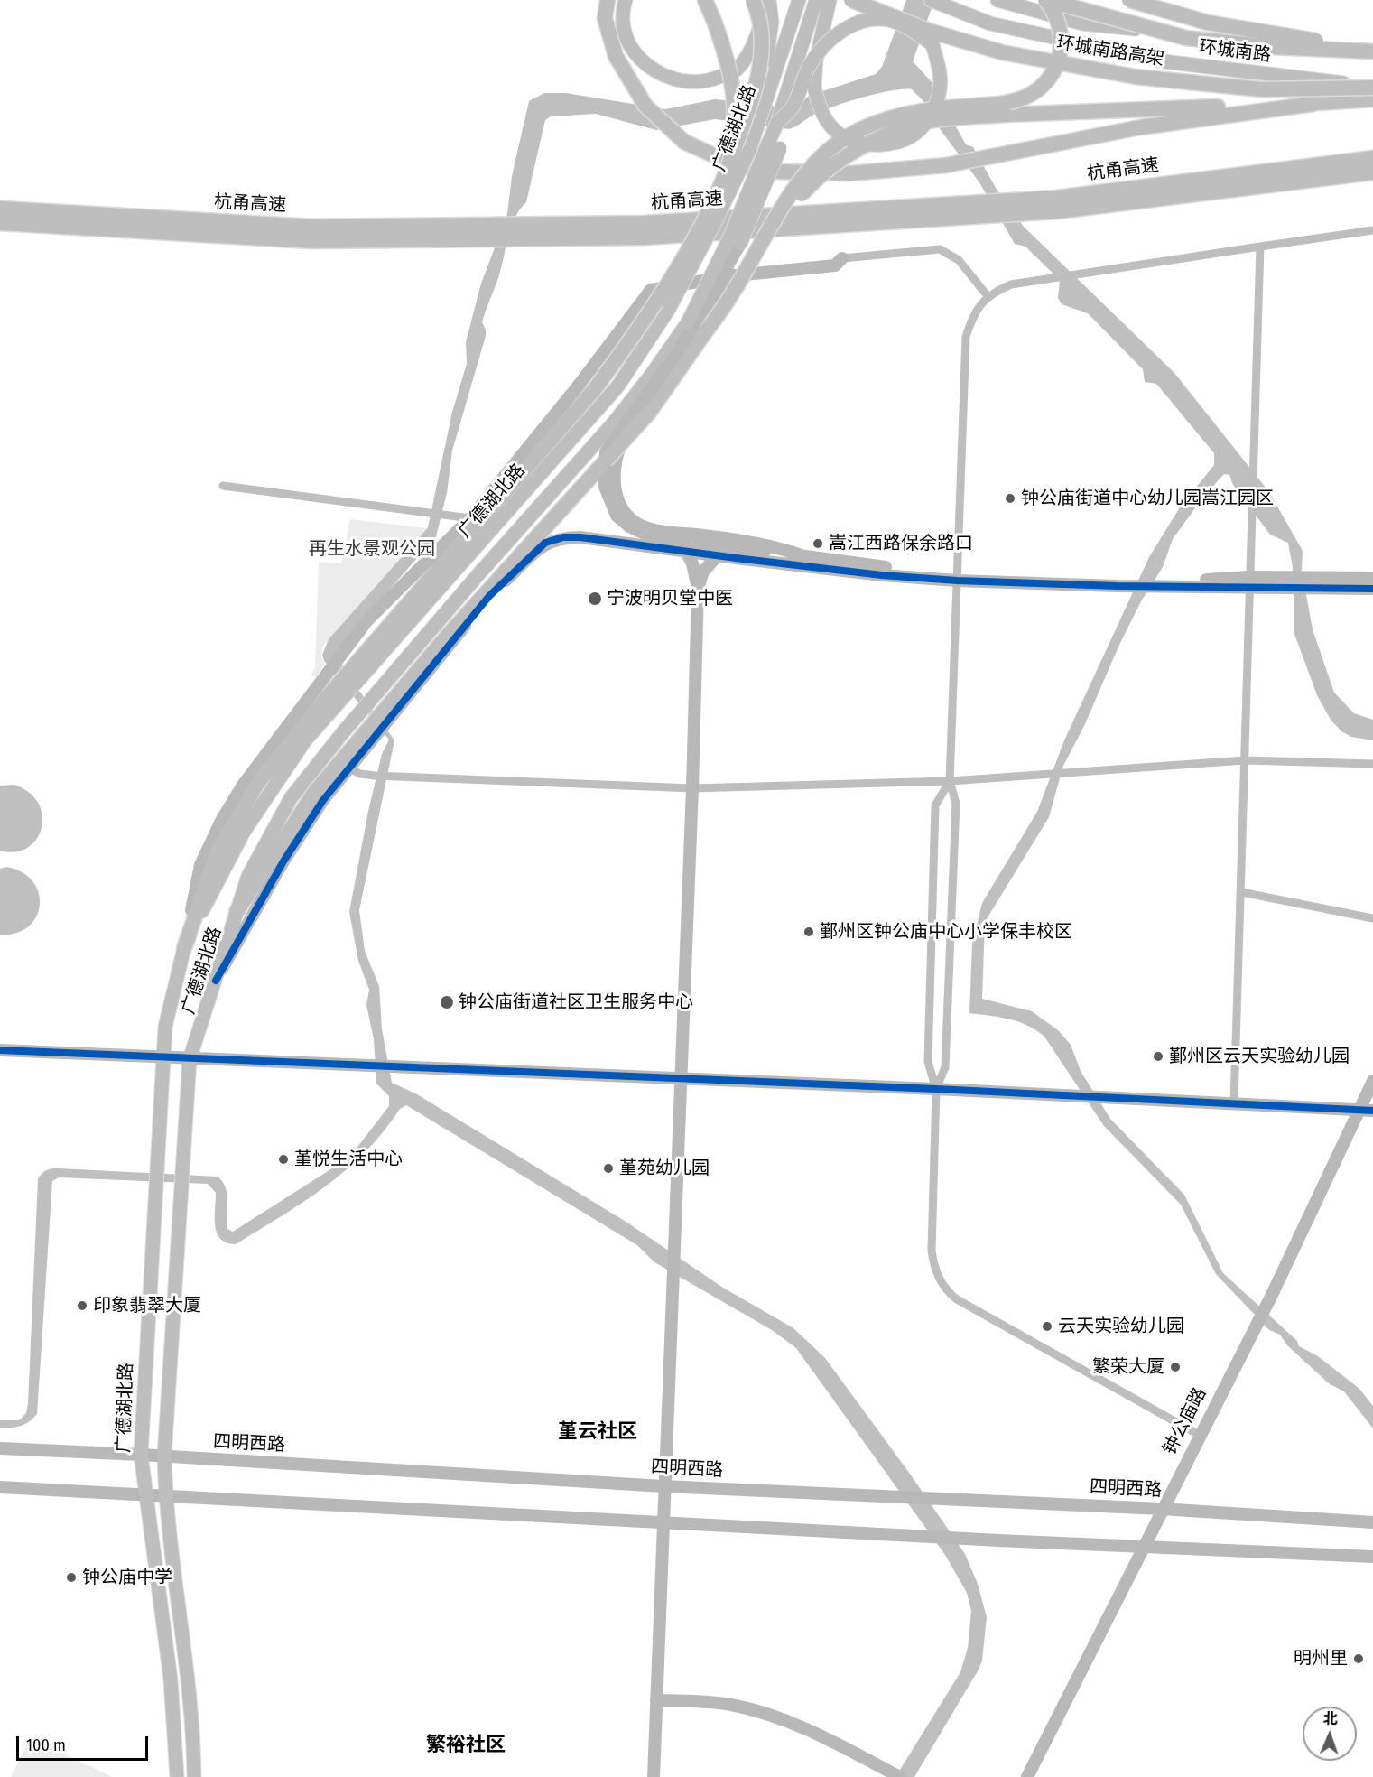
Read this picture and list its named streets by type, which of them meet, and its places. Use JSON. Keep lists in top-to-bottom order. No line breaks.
{"streets":{"highway":["环城南路高架","杭甬高速"],"main road":["环城南路","广德湖北路"],"street":["钟公庙路","四明西路"]},"crossings":[["广德湖北路","四明西路"],["钟公庙路","四明西路"]],"districts":["堇云社区","繁裕社区"],"parks":["再生水景观公园"],"places":["钟公庙街道中心幼儿园嵩江园区","嵩江西路保余路口","宁波明贝堂中医","鄞州区钟公庙中心小学保丰校区","钟公庙街道社区卫生服务中心","鄞州区云天实验幼儿园","堇悦生活中心","堇苑幼儿园","印象翡翠大厦","云天实验幼儿园","繁荣大厦","钟公庙中学","明州里"],"scale_bar":"100 m","north":"top"}
